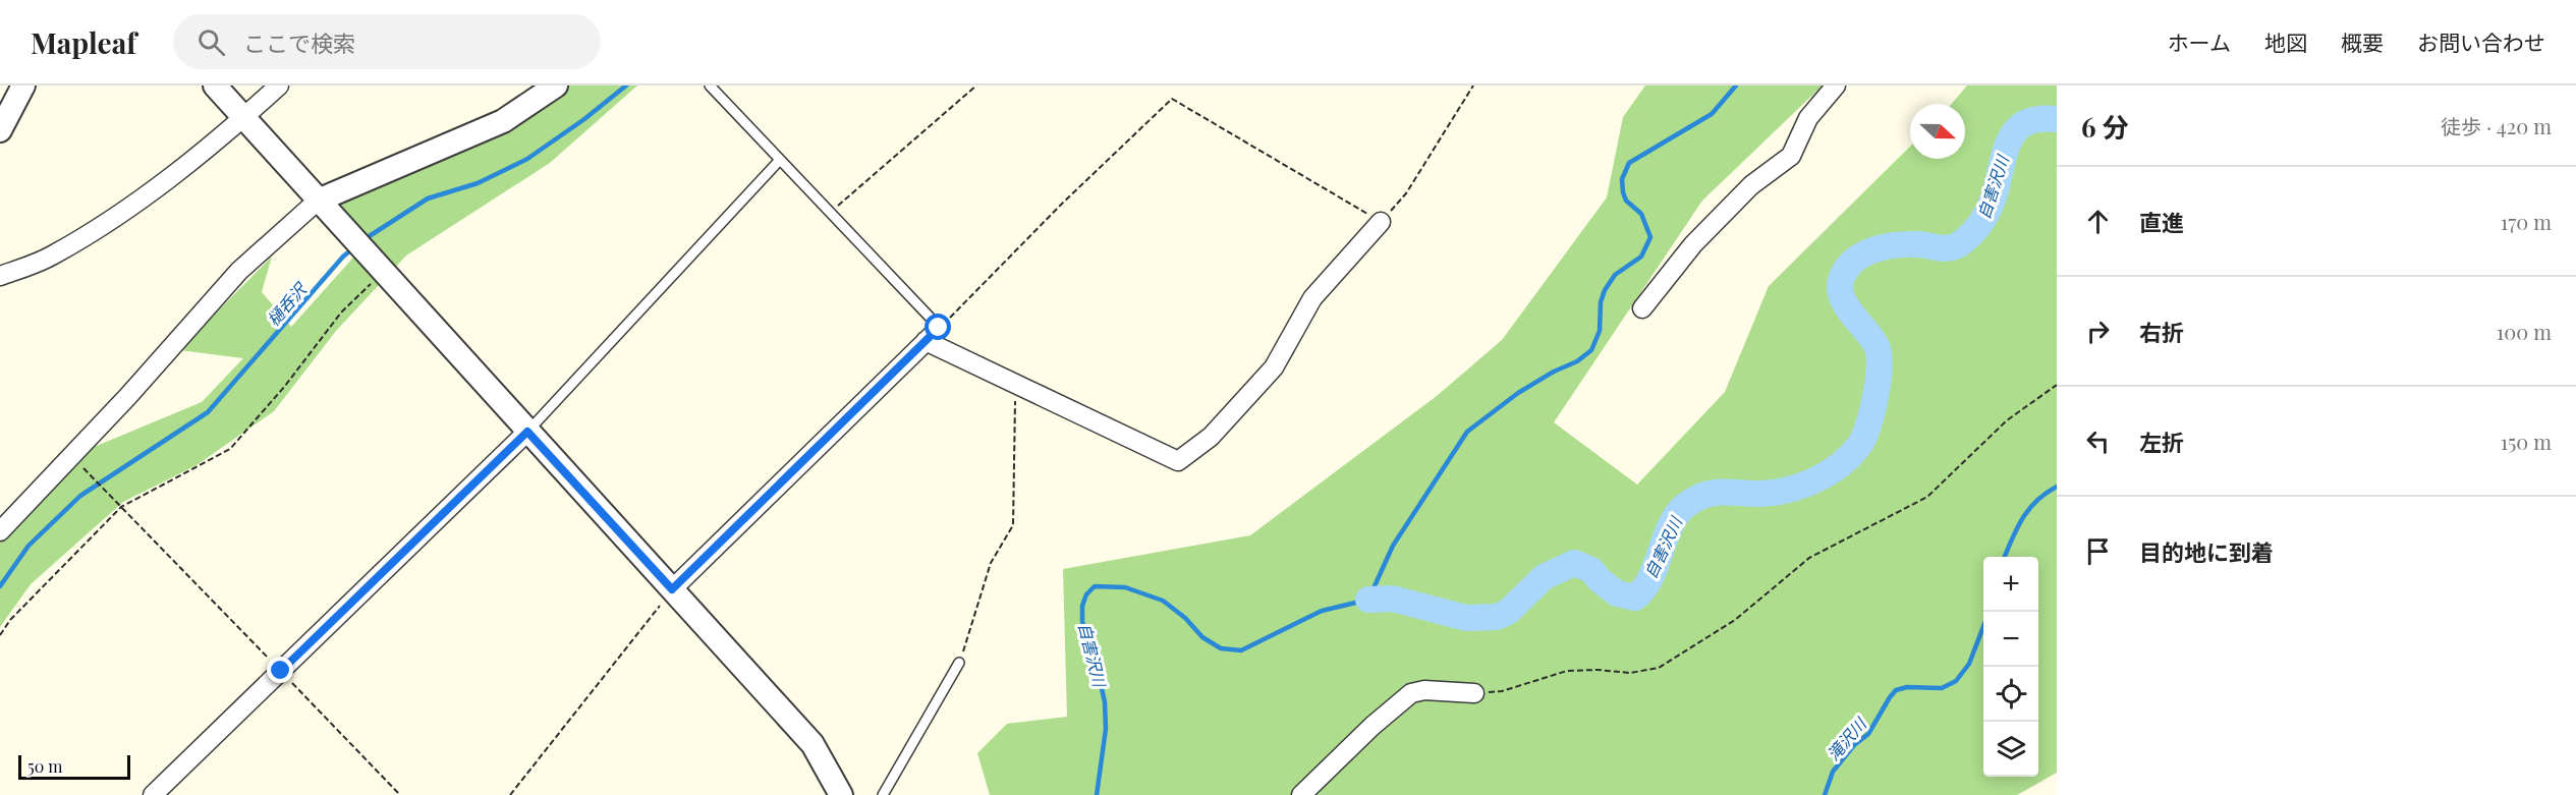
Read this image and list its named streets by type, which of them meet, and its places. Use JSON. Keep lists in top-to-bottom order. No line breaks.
{"water":["自害沢川","樋呑沢","滝沢川"],"scale_bar":"50 m","north":"right","page":{"header":"Mapleaf","search":"ここで検索","nav":["ホーム","地図","概要","お問い合わせ"],"heading":["6 分","徒歩 · 420 m"],"list":[["直進","170 m"],["右折","100 m"],["左折","150 m"],"目的地に到着"],"map_buttons":["+","−"],"scale":"50 m"}}
